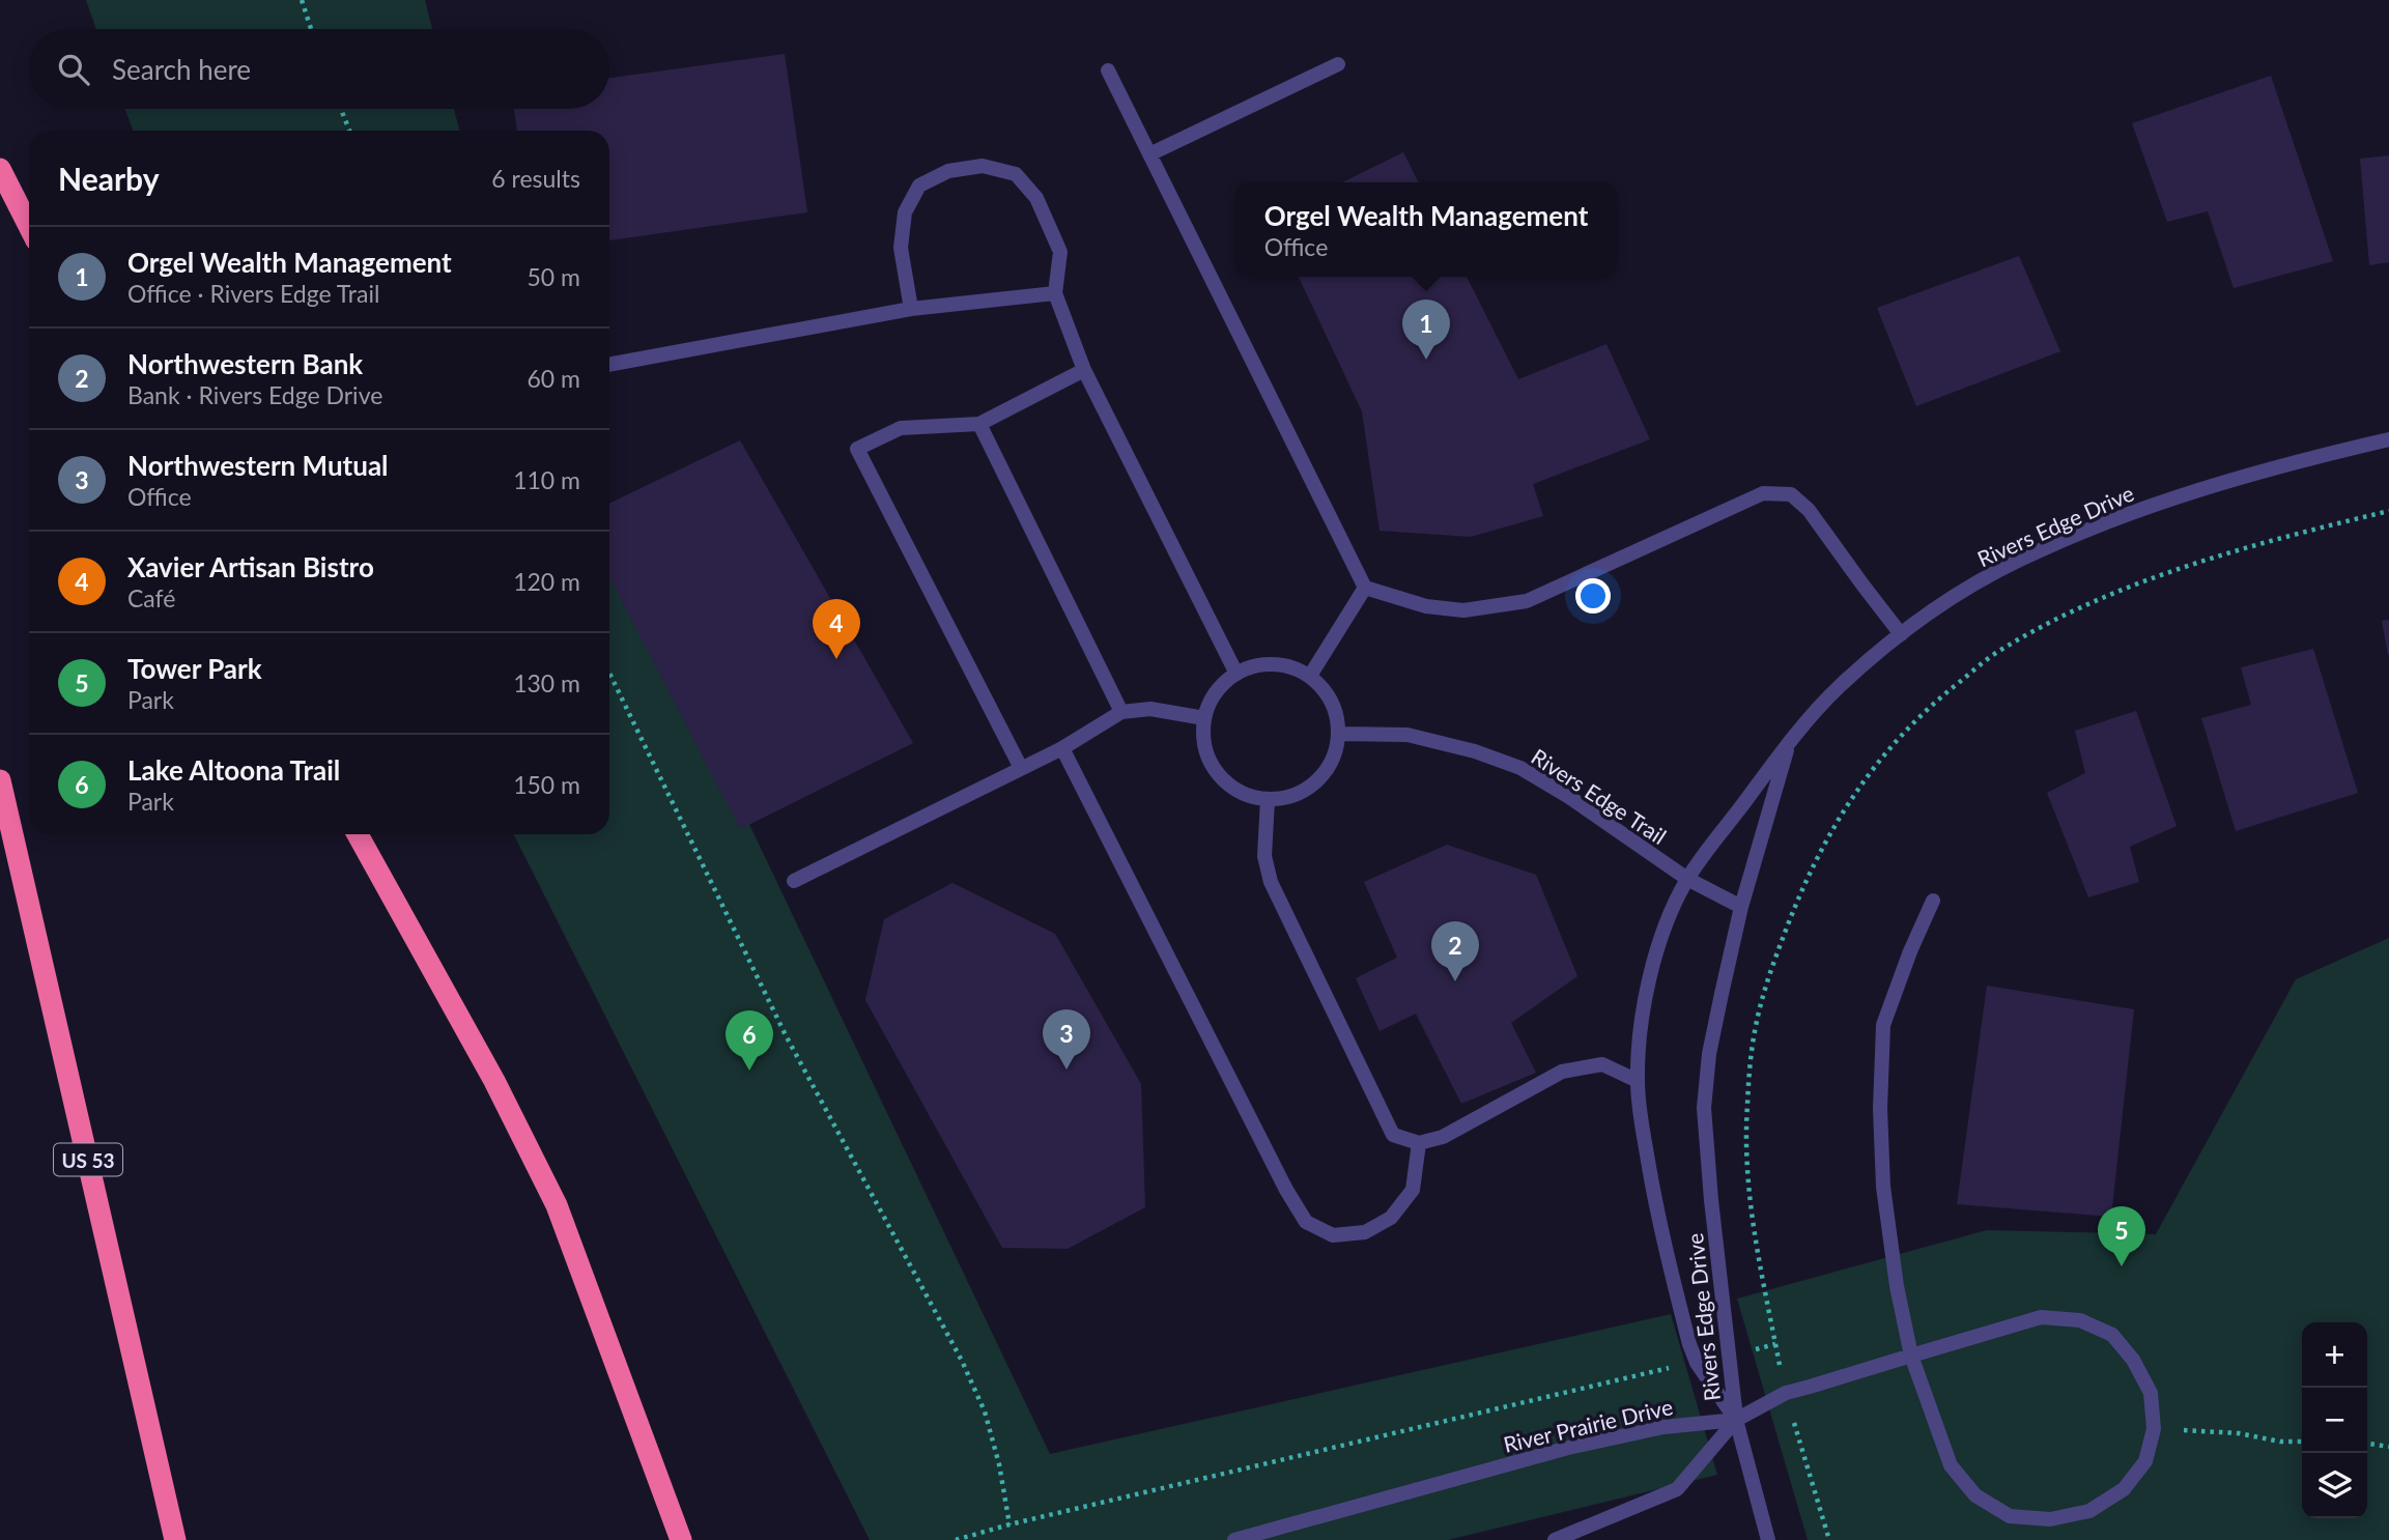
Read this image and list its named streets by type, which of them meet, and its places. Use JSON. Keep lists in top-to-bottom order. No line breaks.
{"streets":{"highway":["US 53"],"street":["Rivers Edge Drive","Rivers Edge Trail","River Prairie Drive"]},"crossings":[["Rivers Edge Drive","Rivers Edge Trail"],["Rivers Edge Drive","River Prairie Drive"]],"page":{"search":"Search here","heading":["Nearby","6 results"],"popup":["Orgel Wealth Management","Office"],"list":[{"mark":"1","name":"Orgel Wealth Management","note":"Office · Rivers Edge Trail","value":"50 m"},{"mark":"2","name":"Northwestern Bank","note":"Bank · Rivers Edge Drive","value":"60 m"},{"mark":"3","name":"Northwestern Mutual","note":"Office","value":"110 m"},{"mark":"4","name":"Xavier Artisan Bistro","note":"Café","value":"120 m"},{"mark":"5","name":"Tower Park","note":"Park","value":"130 m"},{"mark":"6","name":"Lake Altoona Trail","note":"Park","value":"150 m"}],"pins":["1","4","2","3","6","5"],"map_buttons":["+","−"]}}
